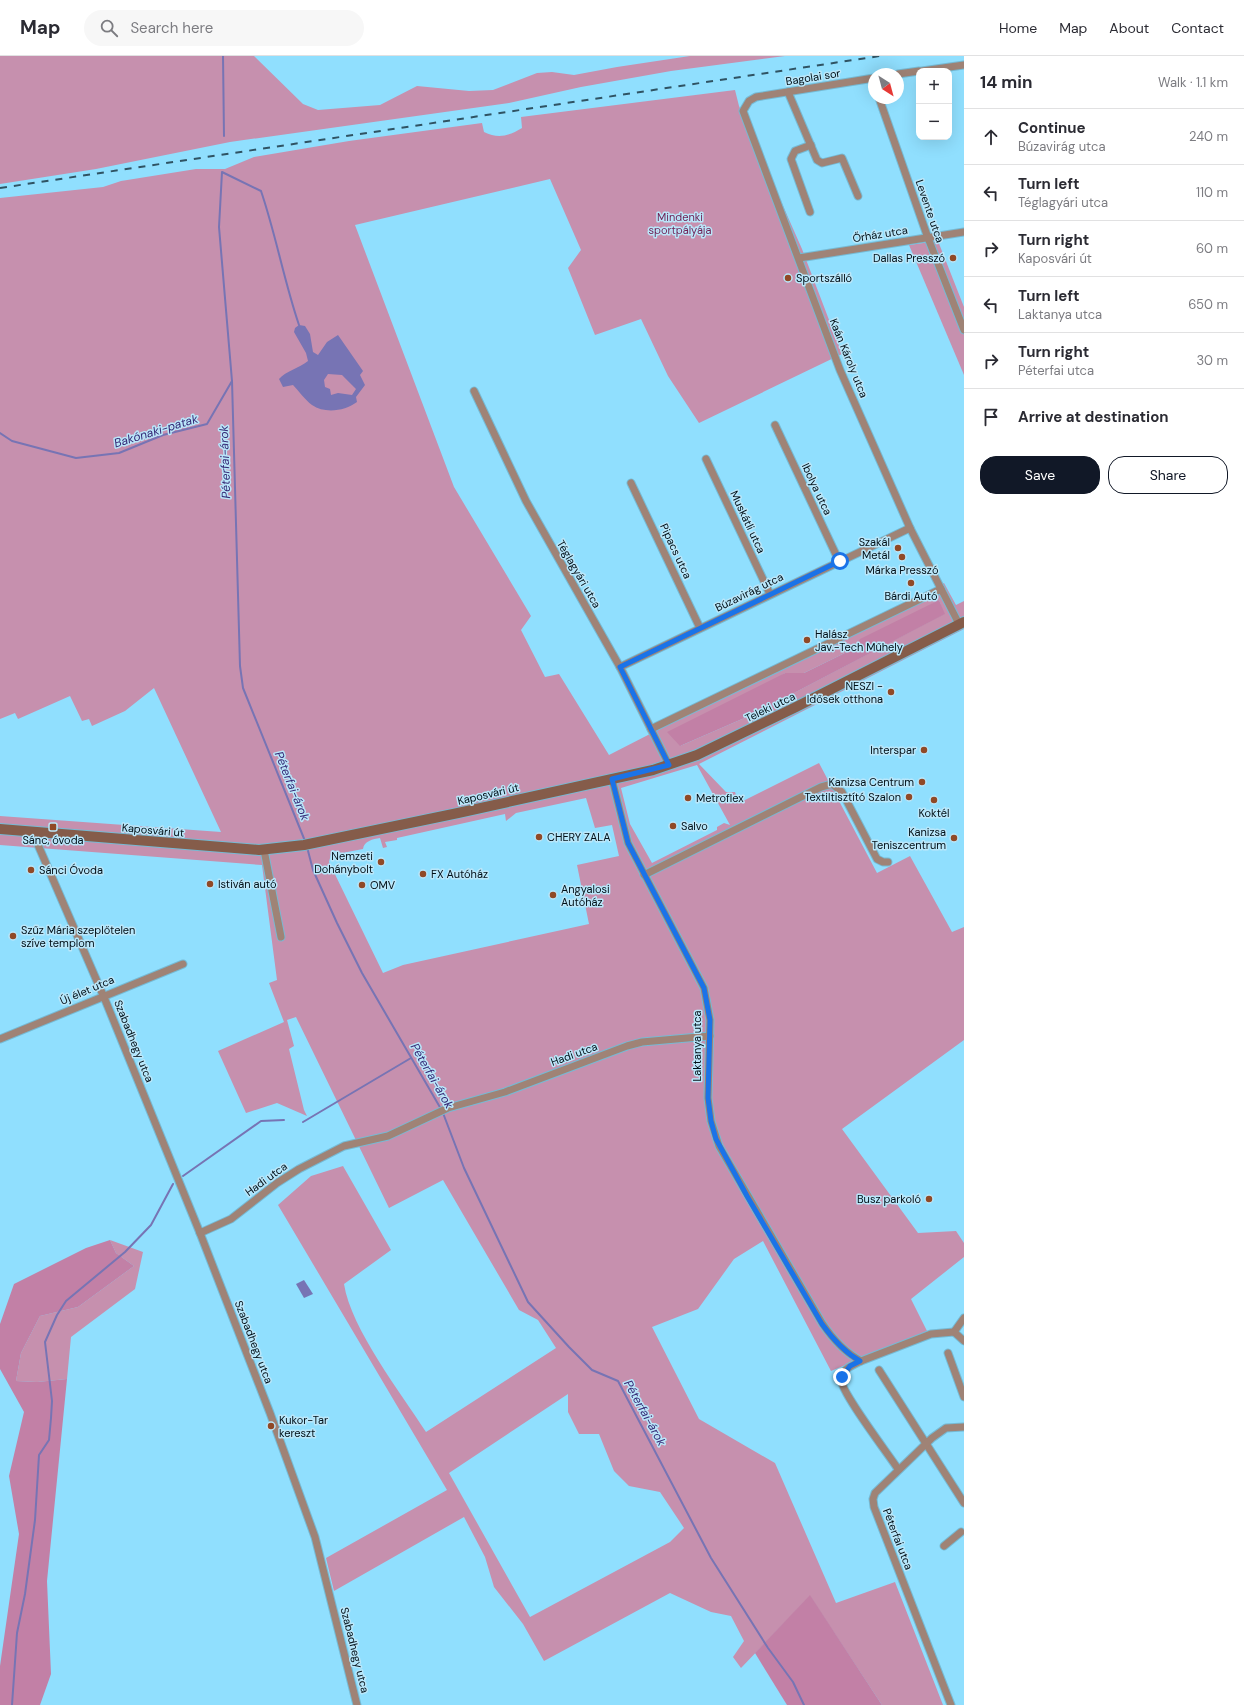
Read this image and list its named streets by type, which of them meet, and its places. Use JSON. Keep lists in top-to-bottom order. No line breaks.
{"streets":{"main road":["Teleki utca","Kaposvári út"],"street":["Bagolai sor","Levente utca","Őrház utca","Kaán Károly utca","Ibolya utca","Muskátli utca","Pipacs utca","Téglagyári utca","Búzavirág utca","Új élet utca","Szabadhegy utca","Laktanya utca","Hadi utca","Péterfai utca"]},"crossings":[["Bagolai sor","Kaán Károly utca"],["Levente utca","Őrház utca"],["Őrház utca","Kaán Károly utca"],["Kaán Károly utca","Búzavirág utca"],["Kaán Károly utca","Teleki utca"],["Ibolya utca","Búzavirág utca"],["Muskátli utca","Búzavirág utca"],["Pipacs utca","Búzavirág utca"],["Téglagyári utca","Búzavirág utca"],["Téglagyári utca","Teleki utca"],["Téglagyári utca","Kaposvári út"],["Teleki utca","Kaposvári út"],["Kaposvári út","Szabadhegy utca"],["Kaposvári út","Laktanya utca"],["Új élet utca","Szabadhegy utca"],["Szabadhegy utca","Hadi utca"],["Laktanya utca","Hadi utca"]],"water":["Bakónaki-patak","Péterfai-árok"],"parks":["Mindenki sportpályája"],"places":{"other":["Dallas Presszó","Sportszálló","Szakál Metál","Márka Presszó","Bárdi Autó","Halász Jav.-Tech Műhely","NESZI - Idősek otthona","Interspar","Kanizsa Centrum","Textiltisztító Szalon","Metroflex","Koktél","Salvo","CHERY ZALA","Kanizsa Teniszcentrum","Nemzeti Dohánybolt","Sánci Óvoda","FX Autóház","Istiván autó","OMV","Angyalosi Autóház","Szűz Mária szeplőtelen szíve templom","Busz parkoló","Kukor-Tar kereszt"],"transit":["Sánc, óvoda"]},"north":"bottom right","page":{"header":"Map","search":"Search here","nav":["Home","Map","About","Contact"],"heading":["14 min","Walk · 1.1 km"],"map_buttons":["+","−"],"list":[["Continue","Búzavirág utca","240 m"],["Turn left","Téglagyári utca","110 m"],["Turn right","Kaposvári út","60 m"],["Turn left","Laktanya utca","650 m"],["Turn right","Péterfai utca","30 m"],"Arrive at destination"],"buttons":["Save","Share"]}}
